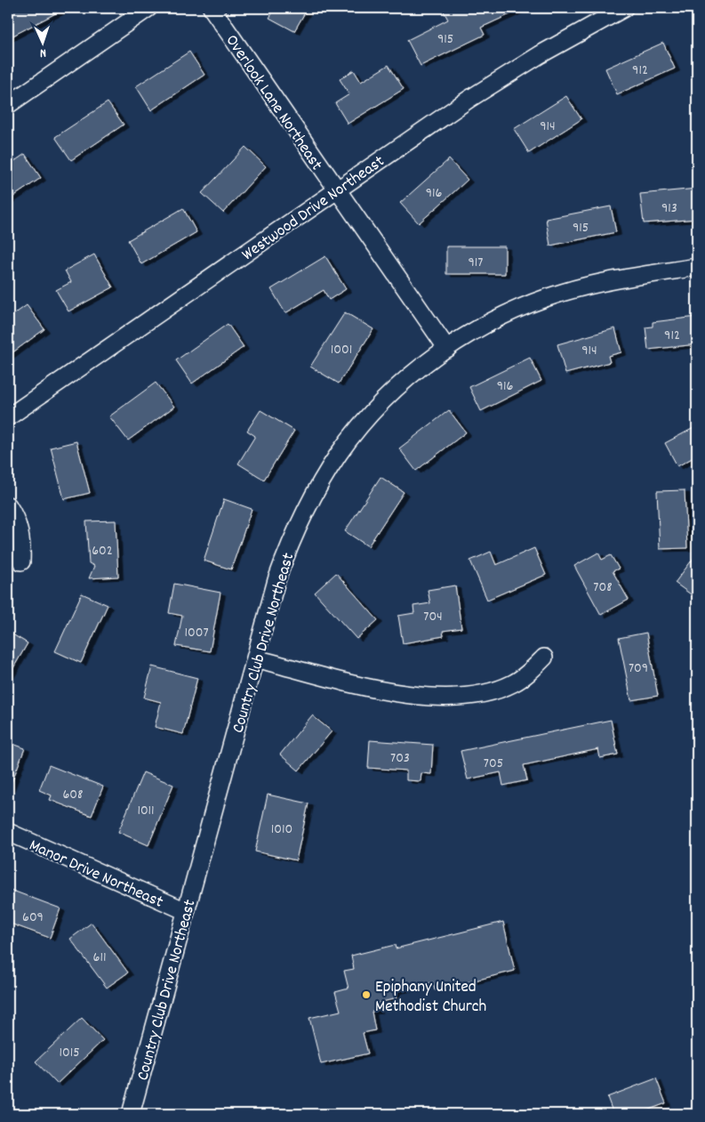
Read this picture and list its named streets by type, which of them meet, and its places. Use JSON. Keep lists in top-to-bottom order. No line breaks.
{"streets":{"street":["Overlook Lane Northeast","Westwood Drive Northeast","Country Club Drive Northeast","Manor Drive Northeast"]},"crossings":[["Overlook Lane Northeast","Westwood Drive Northeast"],["Overlook Lane Northeast","Country Club Drive Northeast"],["Country Club Drive Northeast","Manor Drive Northeast"]],"places":["Epiphany United Methodist Church"],"house_numbers":["915","912","914","916","913","915","917","912","1001","914","916","602","708","704","1007","709","703","705","608","1011","1010","609","611","1015"],"north":"bottom"}
